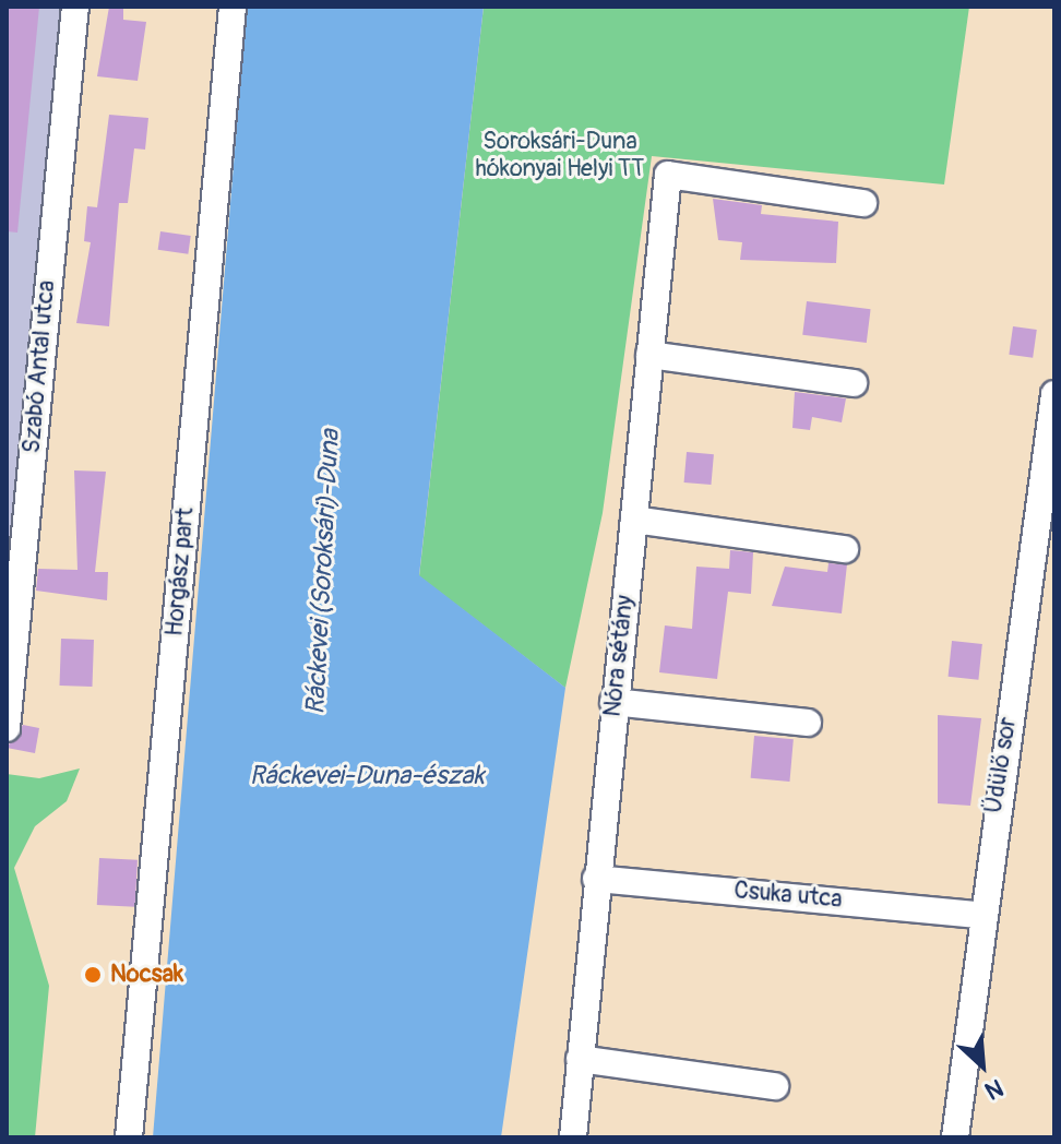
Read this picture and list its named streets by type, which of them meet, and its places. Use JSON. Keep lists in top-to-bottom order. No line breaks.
{"streets":{"street":["Szabó Antal utca","Horgász part","Nóra sétány","Üdülő sor","Csuka utca"]},"crossings":[["Nóra sétány","Csuka utca"],["Üdülő sor","Csuka utca"]],"water":["Ráckevei (Soroksári)-Duna","Ráckevei-Duna-észak"],"parks":["Soroksári-Duna hókonyai Helyi TT"],"places":["Nocsak"],"north":"bottom right"}
